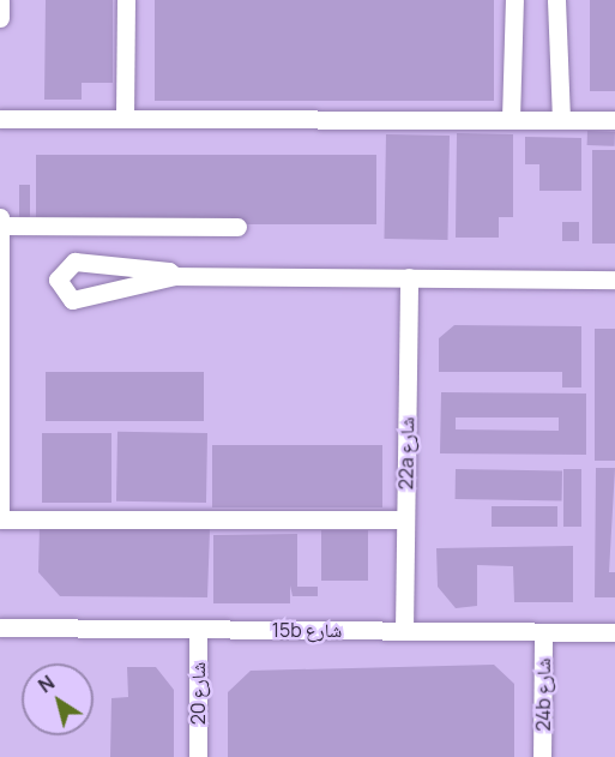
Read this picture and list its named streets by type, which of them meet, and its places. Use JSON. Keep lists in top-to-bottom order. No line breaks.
{"streets":{"street":["22a شارع","15b شارع","شارع 20","24b شارع"]},"crossings":[["22a شارع","15b شارع"],["15b شارع","شارع 20"],["15b شارع","24b شارع"]],"north":"top left"}
